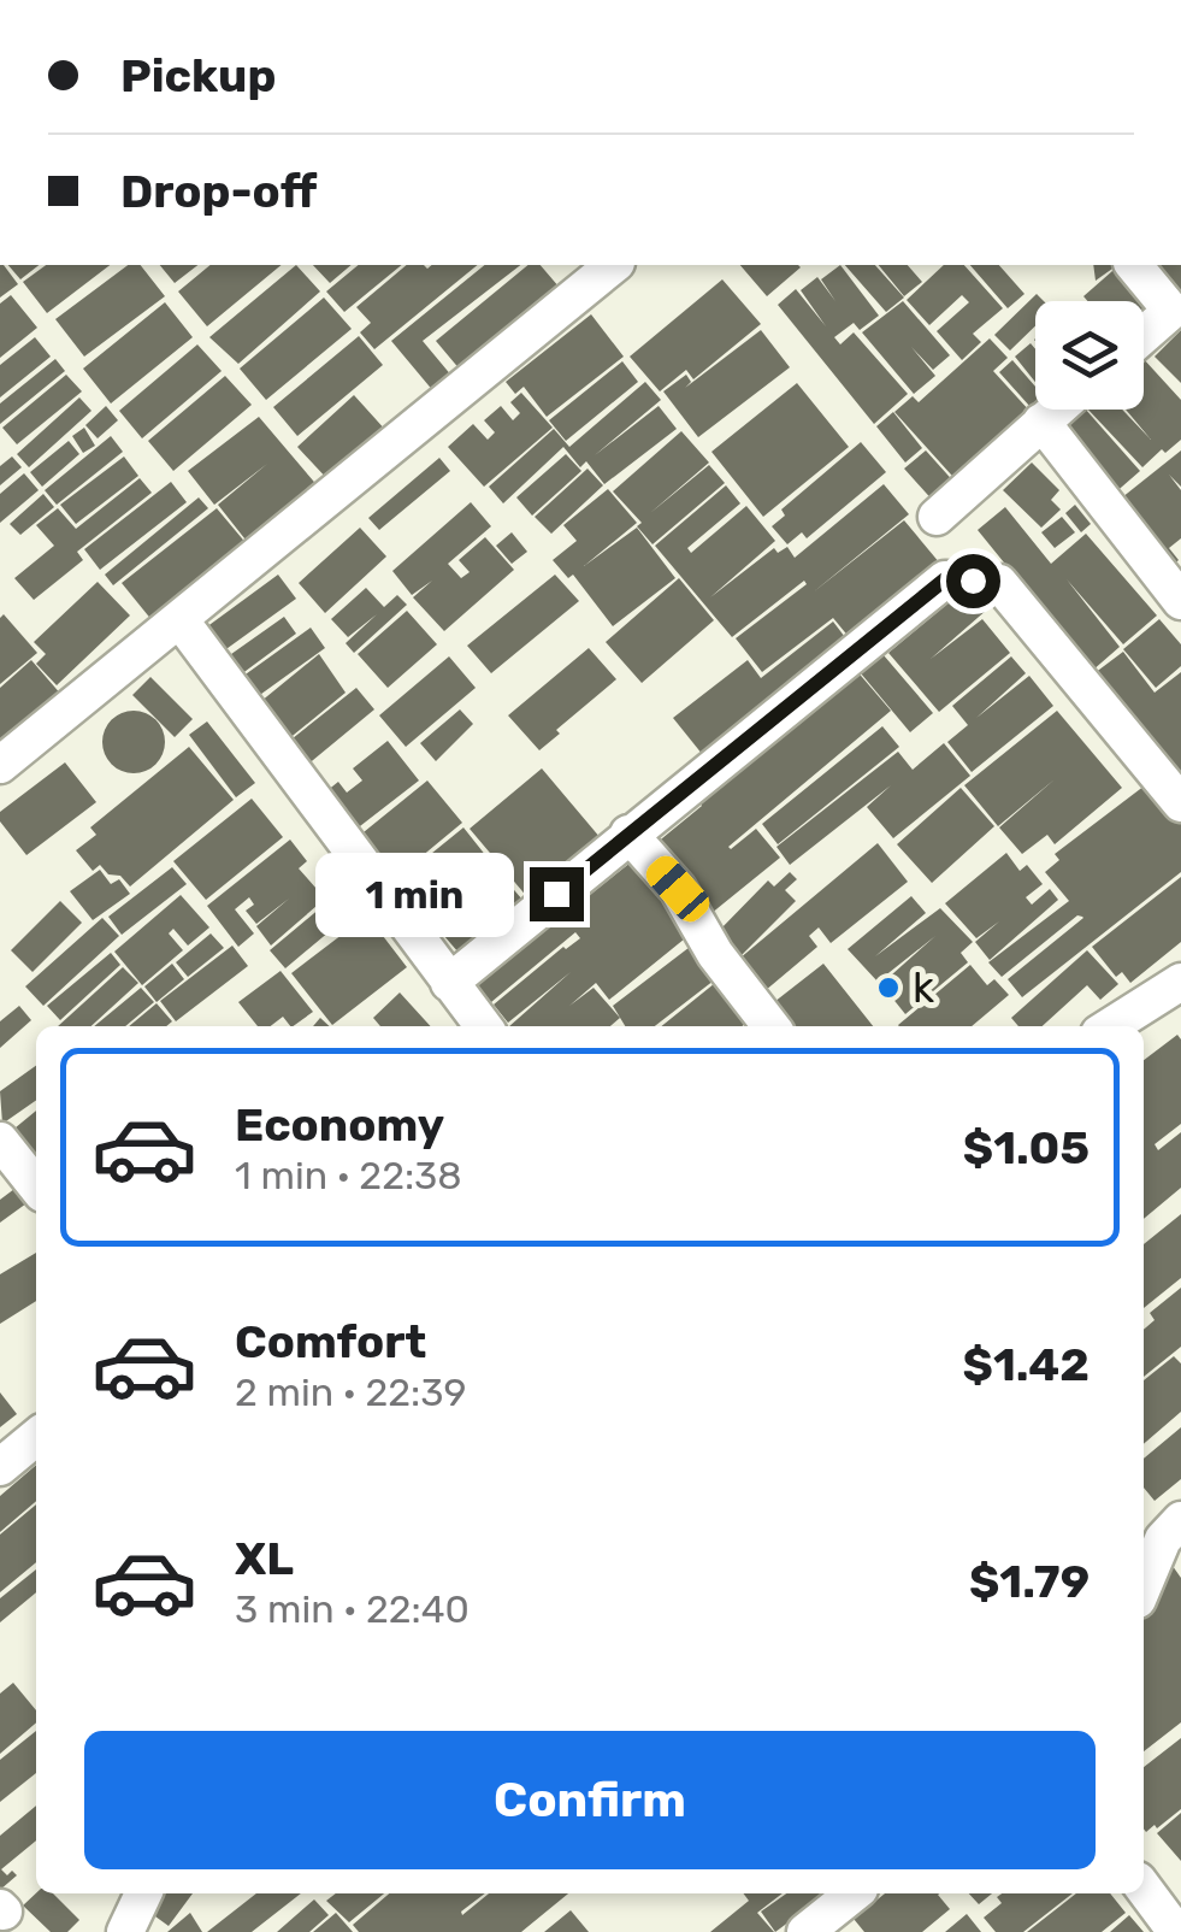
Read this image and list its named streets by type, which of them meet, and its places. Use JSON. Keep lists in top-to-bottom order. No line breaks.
{"places":["k"],"page":{"banner":["Pickup","Drop-off"],"bubble":"1 min","list":[{"name":"Economy","note":"1 min · 22:38","value":"$1.05"},{"name":"Comfort","note":"2 min · 22:39","value":"$1.42"},{"name":"XL","note":"3 min · 22:40","value":"$1.79"}],"buttons":"Confirm"}}
